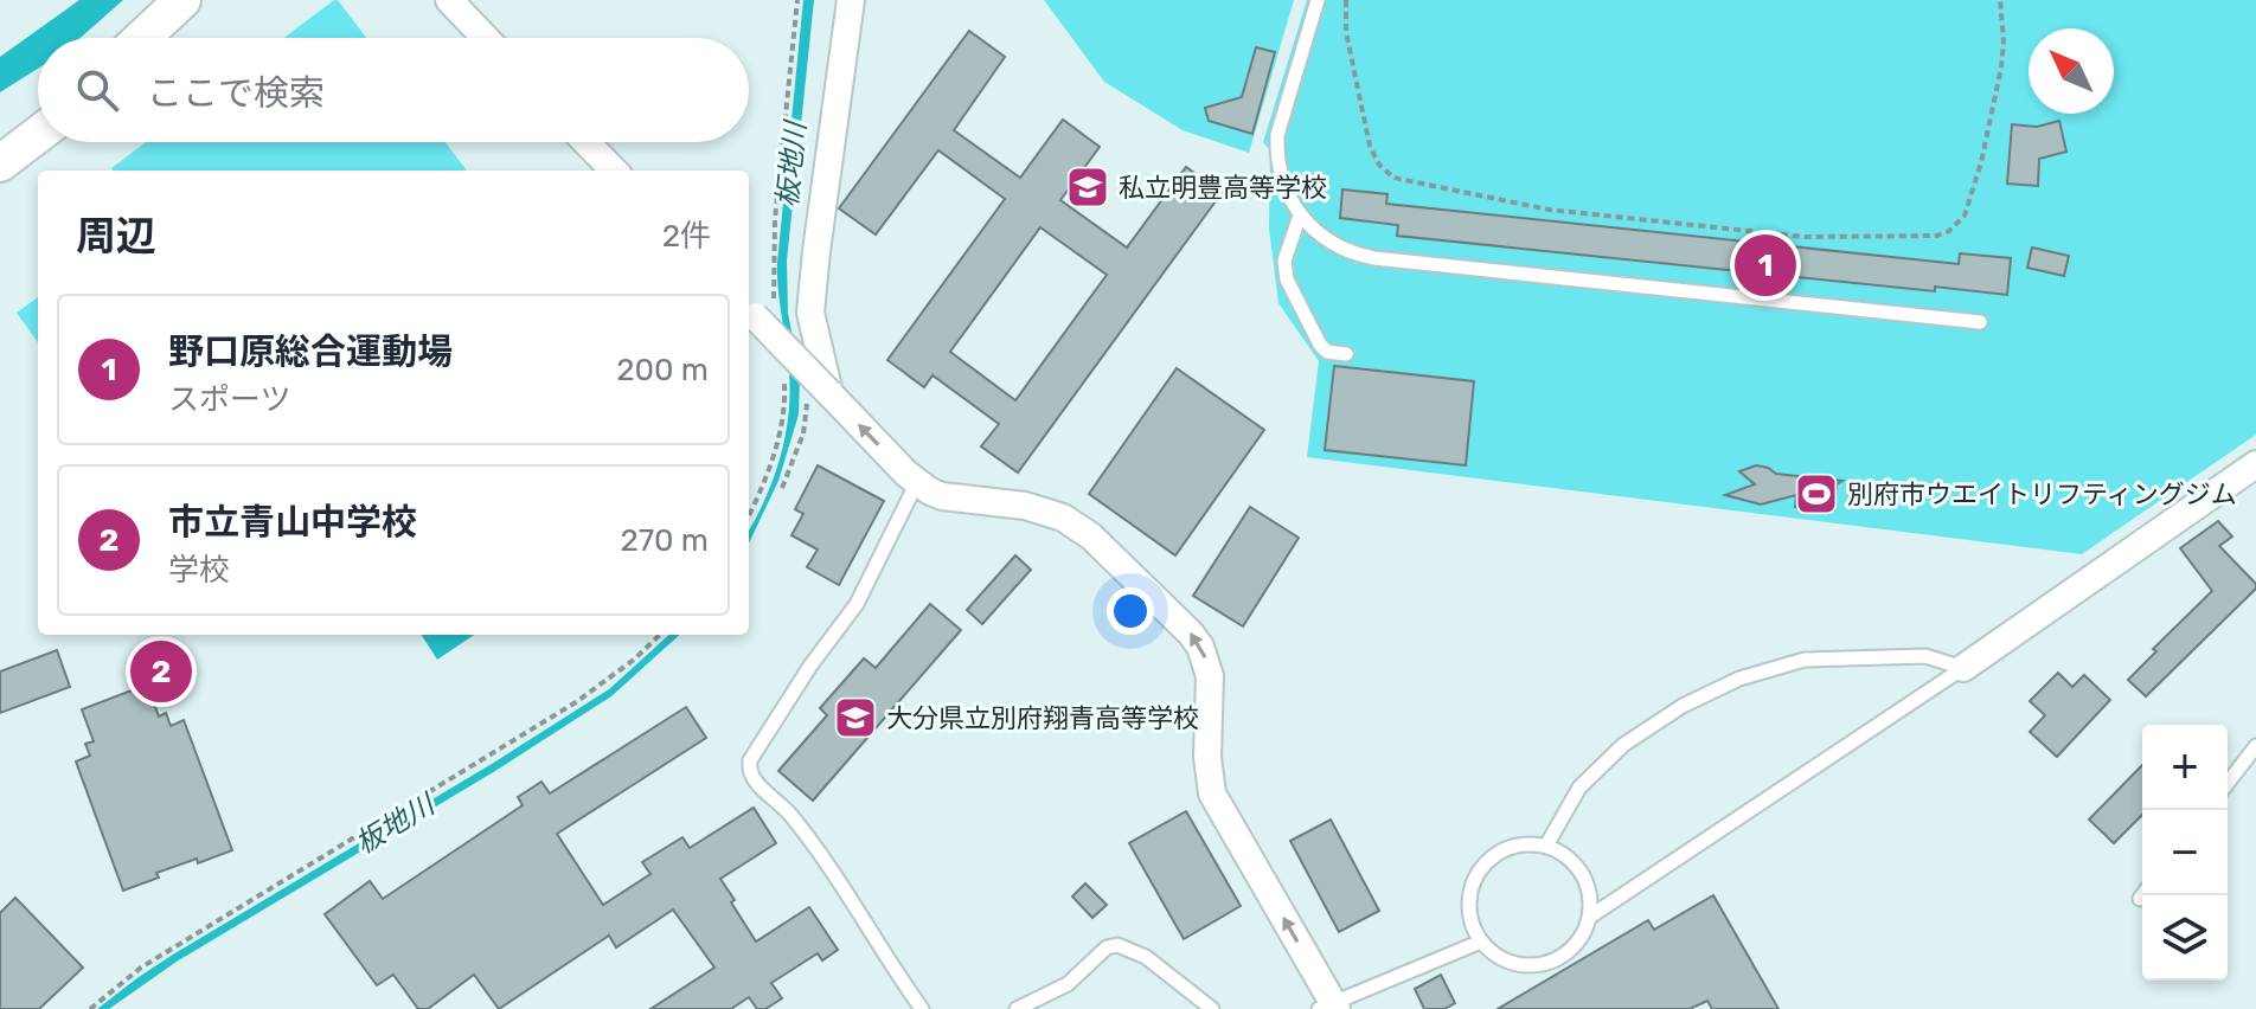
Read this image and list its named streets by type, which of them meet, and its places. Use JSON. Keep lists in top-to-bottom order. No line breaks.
{"water":["板地川"],"places":{"school or university":["私立明豊高等学校","大分県立別府翔青高等学校"],"sports":["別府市ウエイトリフティングジム"]},"north":"top left","page":{"search":"ここで検索","heading":["周辺","2件"],"pins":["1","2"],"list":[{"mark":"1","name":"野口原総合運動場","note":"スポーツ","value":"200 m"},{"mark":"2","name":"市立青山中学校","note":"学校","value":"270 m"}],"map_buttons":["+","−"]}}
